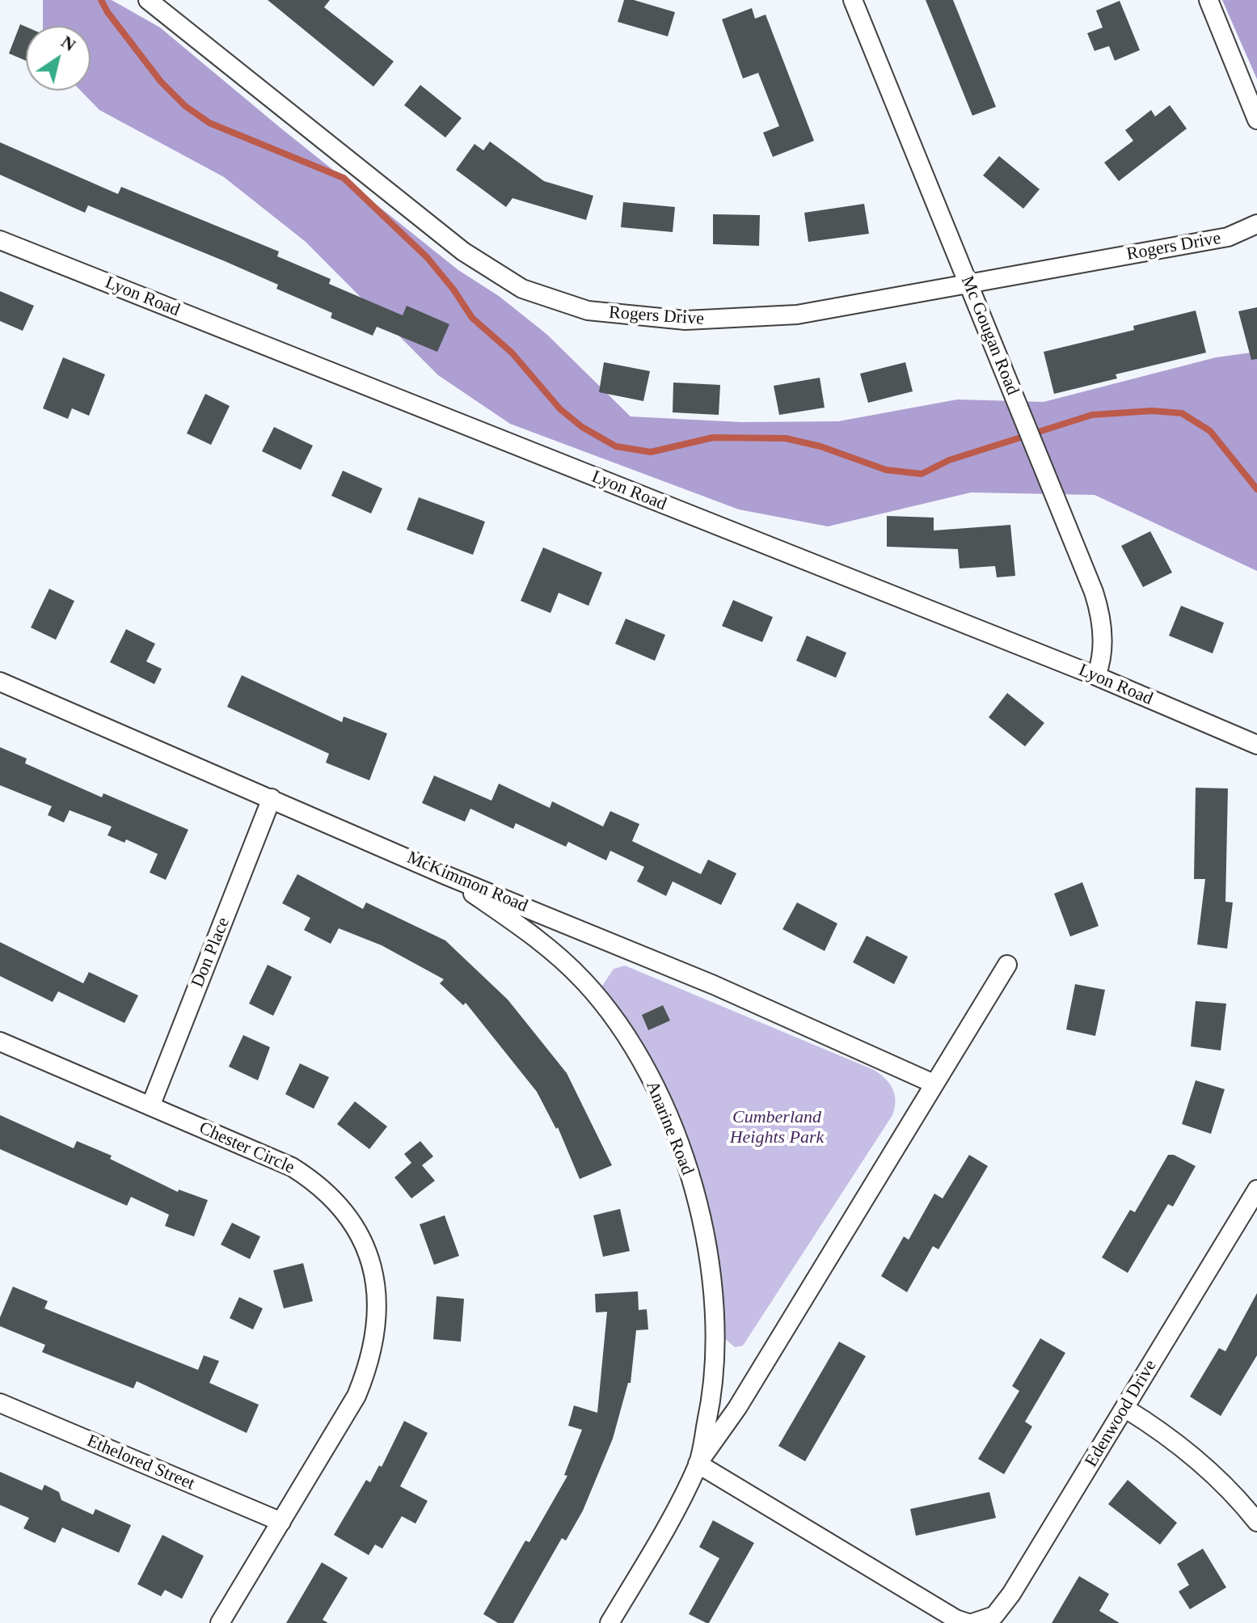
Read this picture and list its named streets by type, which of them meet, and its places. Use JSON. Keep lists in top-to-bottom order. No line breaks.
{"streets":{"street":["Rogers Drive","Lyon Road","Mc Gougan Road","McKimmon Road","Don Place","Anarine Road","Chester Circle","Edenwood Drive","Ethelored Street"]},"crossings":[["Rogers Drive","Mc Gougan Road"],["Lyon Road","Mc Gougan Road"],["McKimmon Road","Don Place"],["McKimmon Road","Anarine Road"],["Don Place","Chester Circle"],["Anarine Road","Edenwood Drive"],["Chester Circle","Ethelored Street"]],"parks":["Cumberland Heights Park"],"north":"top right"}
